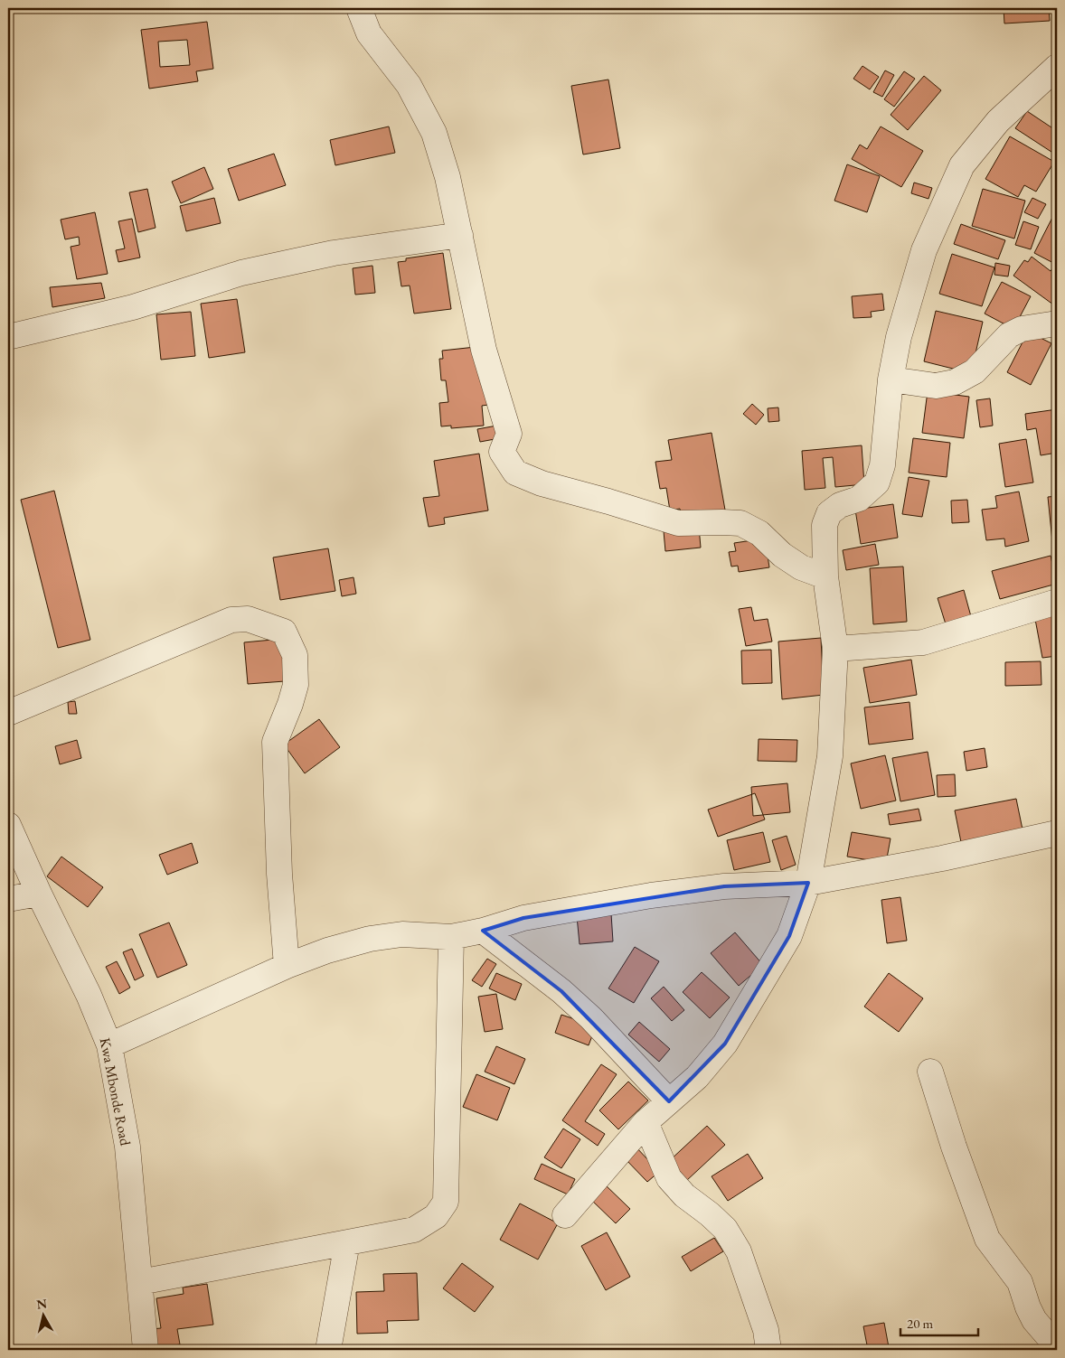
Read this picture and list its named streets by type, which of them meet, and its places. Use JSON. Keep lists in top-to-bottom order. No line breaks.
{"streets":{"street":["Kwa Mbonde Road"]},"scale_bar":"20 m","north":"top"}
